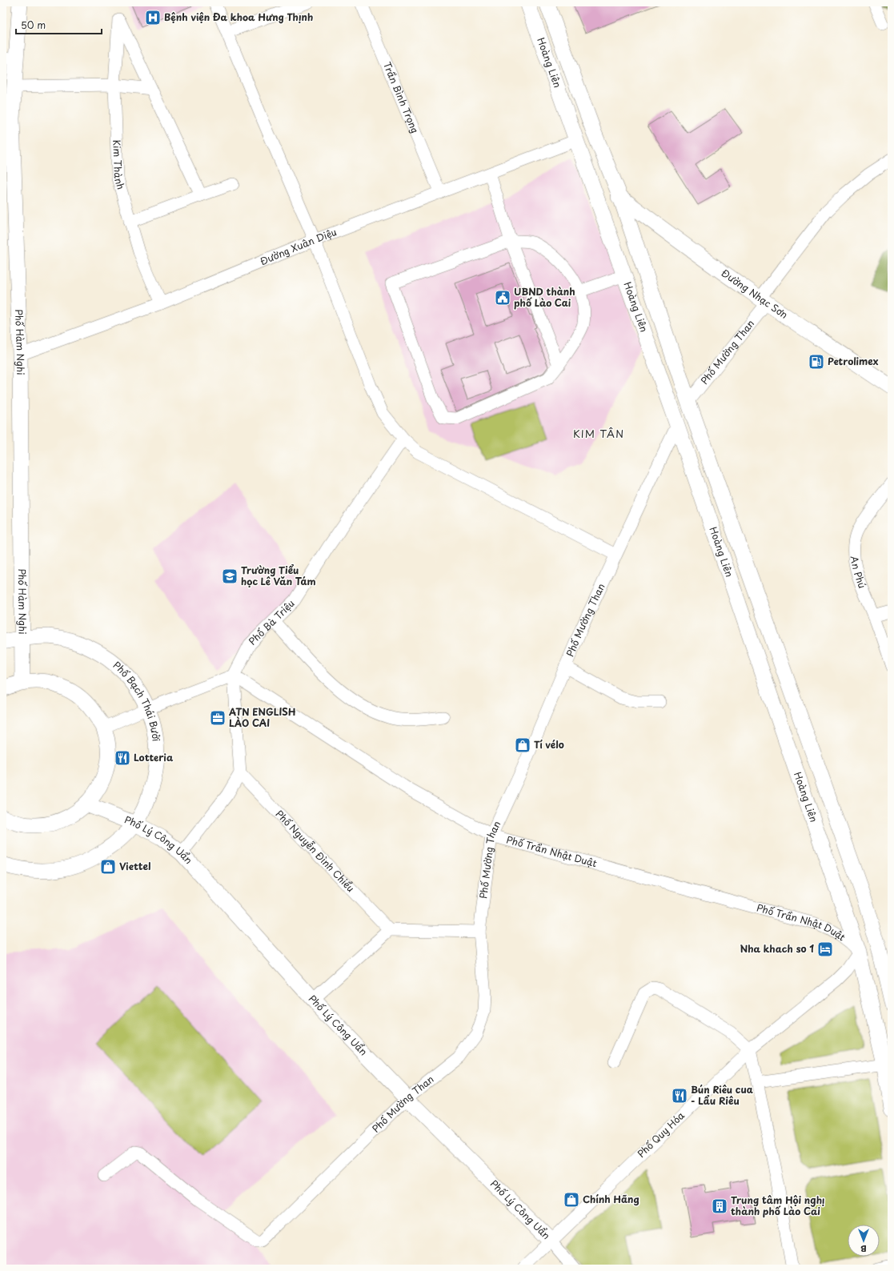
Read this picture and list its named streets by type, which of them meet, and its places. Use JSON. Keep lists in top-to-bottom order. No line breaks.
{"streets":{"main road":["Hoàng Liên","Đường Nhạc Sơn","Phố Hàm Nghi","Phố Bạch Thái Bưởi","Phố Lý Công Uẩn"],"street":["Trần Bình Trọng","Kim Thành","Đường Xuân Diệu","Phố Mường Than","An Phú","Phố Bà Triệu","Phố Nguyễn Đình Chiểu","Phố Trần Nhật Duật","Phố Quy Hóa"]},"crossings":[["Hoàng Liên","Đường Xuân Diệu"],["Hoàng Liên","Đường Nhạc Sơn"],["Hoàng Liên","Phố Mường Than"],["Hoàng Liên","Phố Trần Nhật Duật"],["Hoàng Liên","Phố Quy Hóa"],["Trần Bình Trọng","Đường Xuân Diệu"],["Kim Thành","Đường Xuân Diệu"],["Đường Xuân Diệu","Phố Hàm Nghi"],["Đường Nhạc Sơn","Phố Mường Than"],["Phố Hàm Nghi","Phố Bạch Thái Bưởi"],["Phố Mường Than","Phố Lý Công Uẩn"],["Phố Mường Than","Phố Trần Nhật Duật"],["Phố Bà Triệu","Phố Trần Nhật Duật"],["Phố Bạch Thái Bưởi","Phố Lý Công Uẩn"],["Phố Lý Công Uẩn","Phố Quy Hóa"],["Phố Trần Nhật Duật","Phố Quy Hóa"]],"districts":["KIM TÂN"],"places":{"hospital":["Bệnh viện Đa khoa Hưng Thịnh"],"public building":["UBND thành phố Lào Cai"],"fuel station":["Petrolimex"],"school or university":["Trường Tiểu học Lê Văn Tám"],"office":["ATN ENGLISH LÀO CAI"],"shop":["Tí vélo","Viettel","Chính Hãng"],"restaurant":["Lotteria","Bún Riêu cua - Lẩu Riêu"],"hotel":["Nha khach so 1"],"building":["Trung tâm Hội nghị thành phố Lào Cai"]},"scale_bar":"50 m","north":"bottom"}
